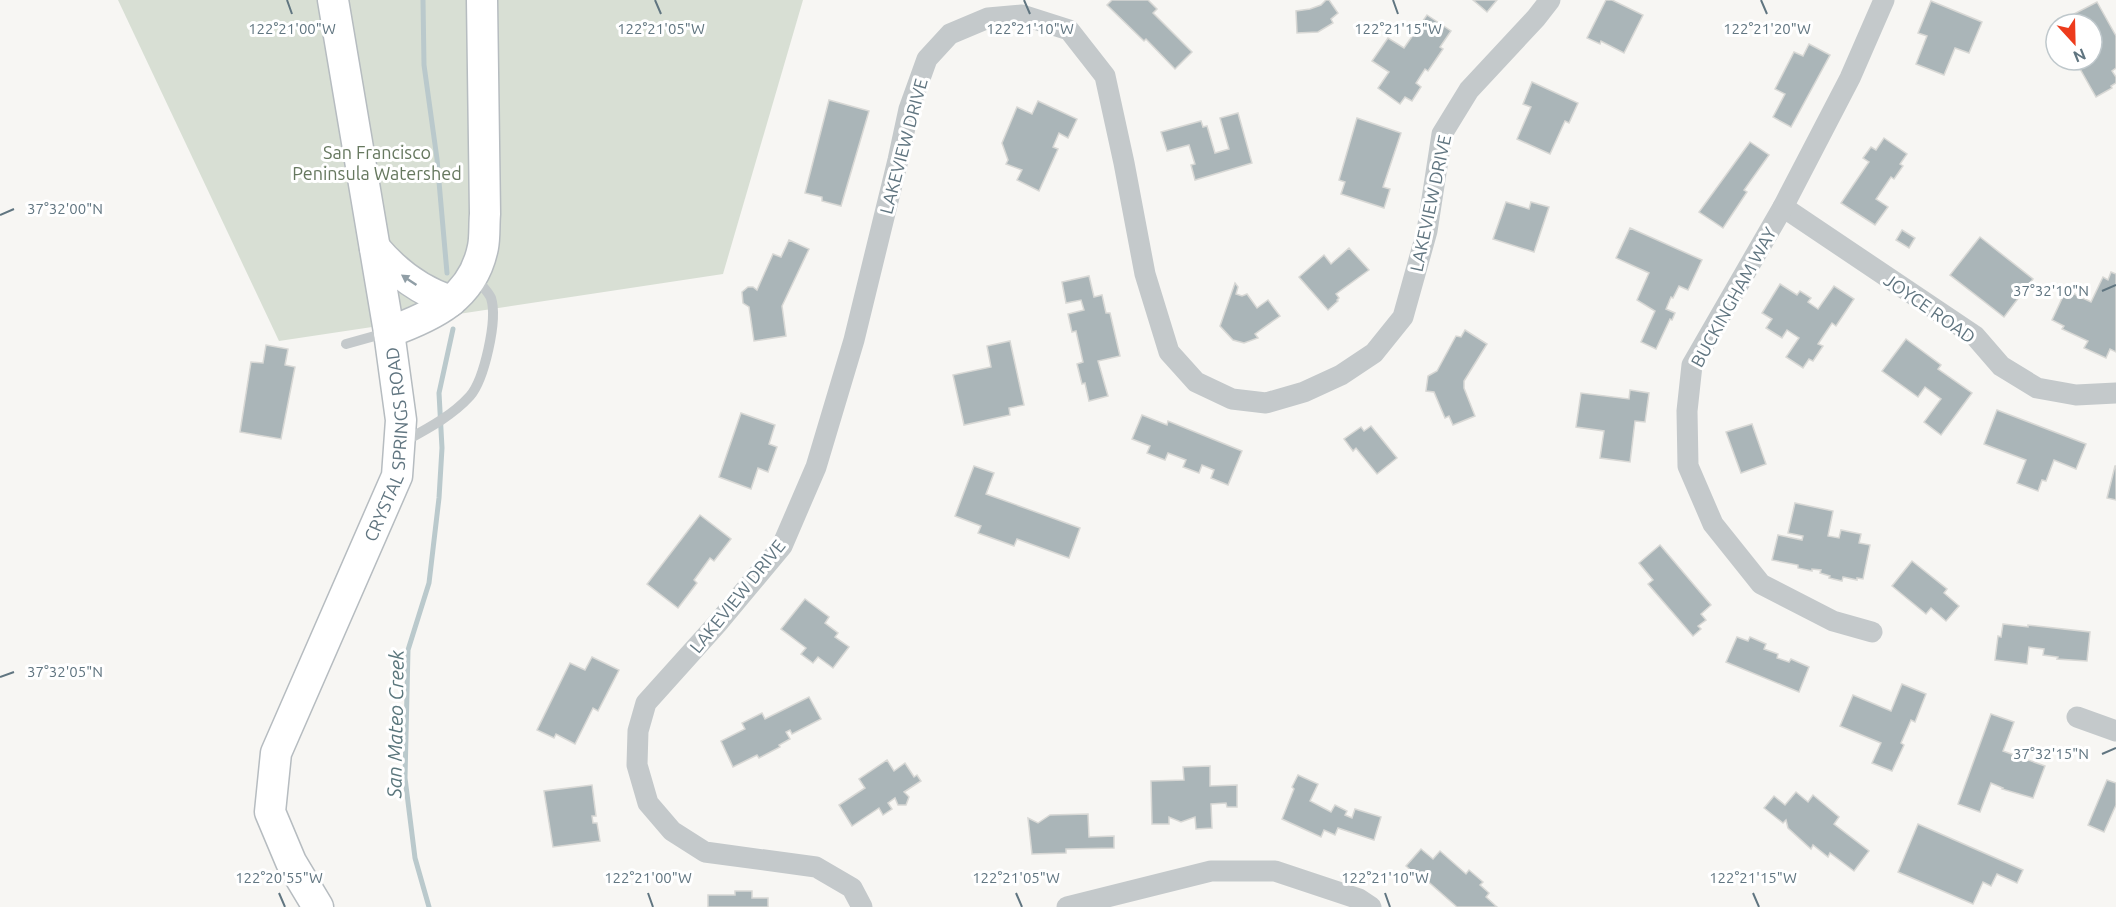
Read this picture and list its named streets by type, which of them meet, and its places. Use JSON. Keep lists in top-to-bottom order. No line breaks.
{"streets":{"main road":["CRYSTAL SPRINGS ROAD"],"street":["LAKEVIEW DRIVE","BUCKINGHAM WAY","JOYCE ROAD"]},"crossings":[["BUCKINGHAM WAY","JOYCE ROAD"]],"water":["San Mateo Creek"],"parks":["San Francisco Peninsula Watershed"],"north":"bottom","coordinates":["122°21'00\"W","122°21'05\"W","122°21'10\"W","122°21'15\"W","122°21'20\"W","37°32'00\"N","37°32'10\"N","37°32'05\"N","37°32'15\"N","122°20'55\"W"]}
